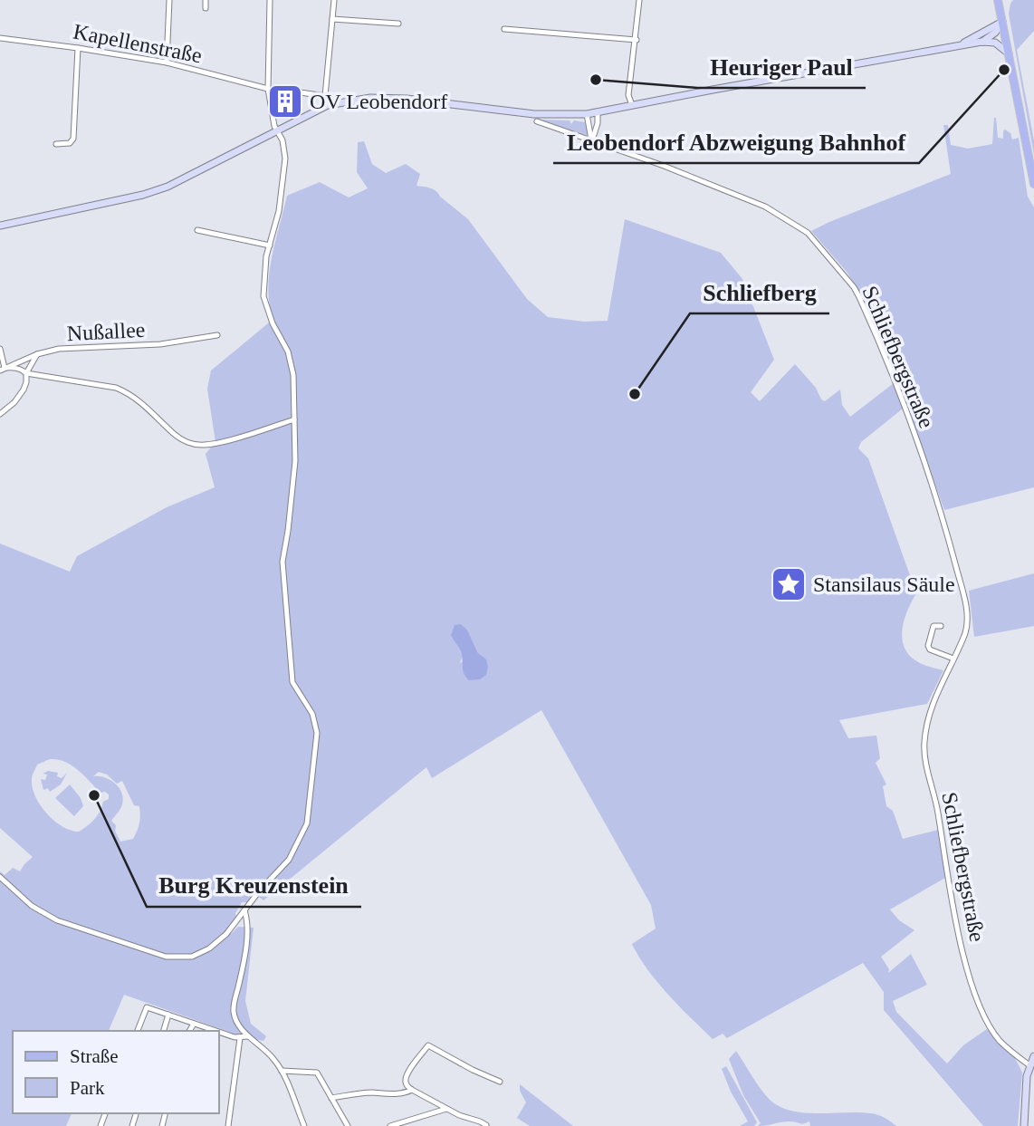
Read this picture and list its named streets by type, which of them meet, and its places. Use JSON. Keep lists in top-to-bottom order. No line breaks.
{"streets":{"street":["Kapellenstraße","Nußallee","Schliefbergstraße"]},"places":{"other":["Leobendorf Abzweigung Bahnhof","Heuriger Paul","Schliefberg","Burg Kreuzenstein"],"building":["OV Leobendorf"],"place":["Stansilaus Säule"]},"legend":["Straße","Park"]}
